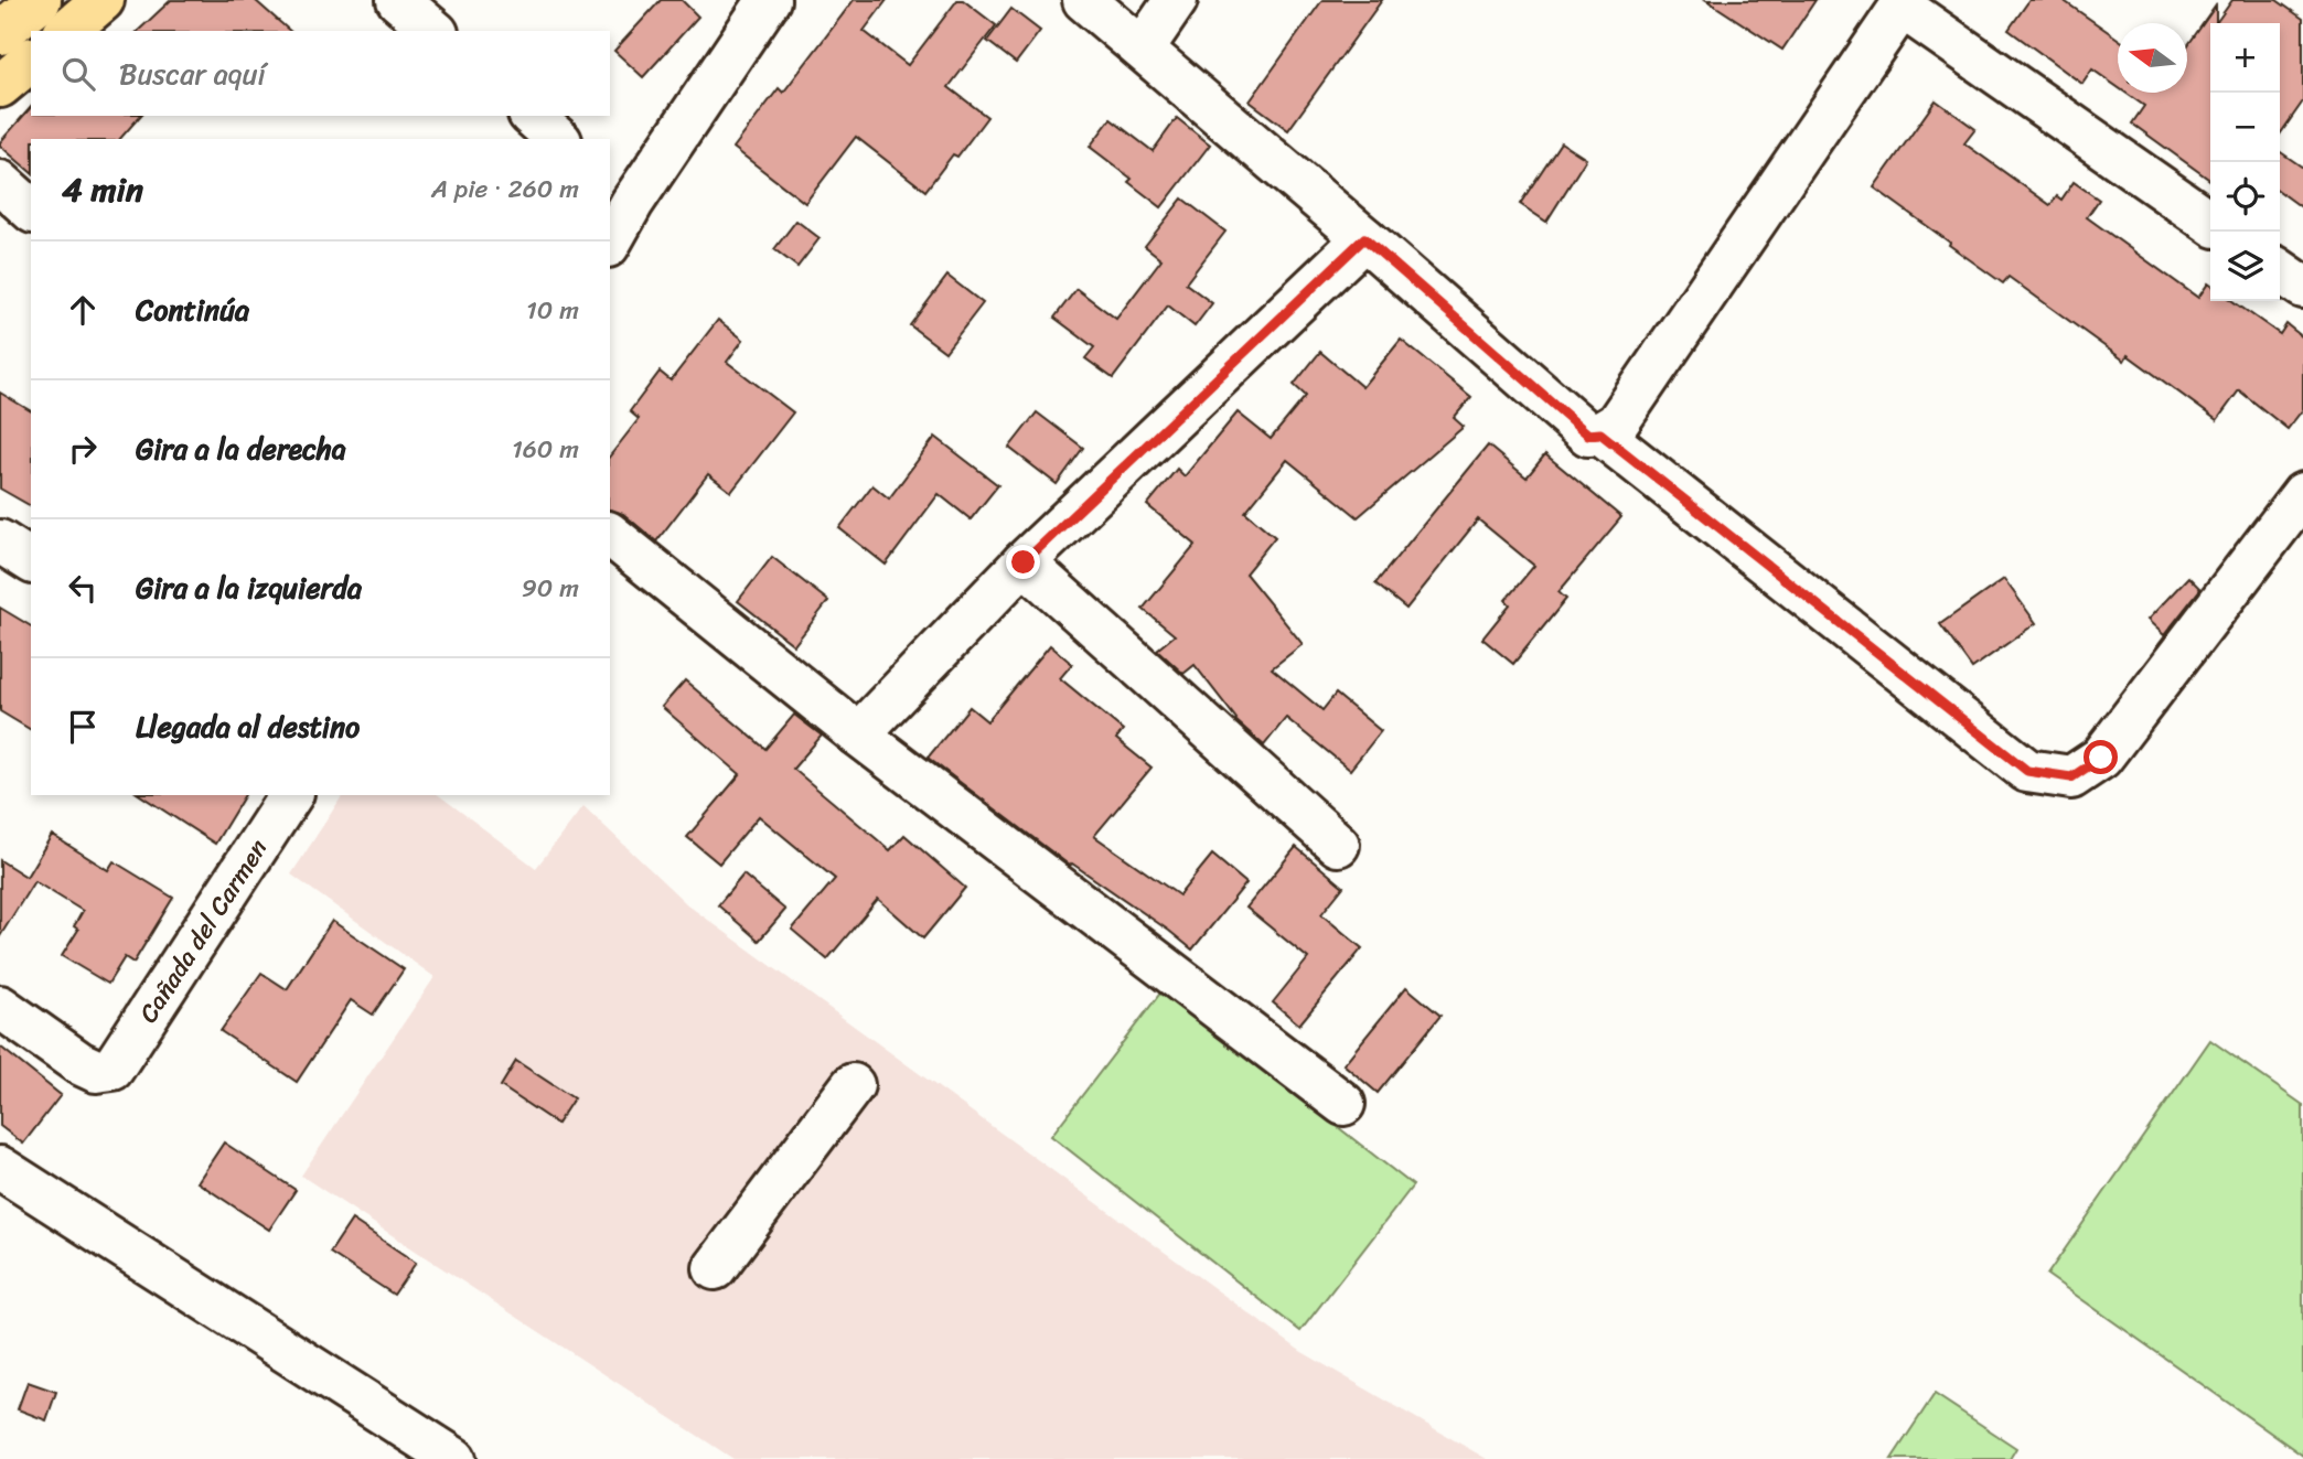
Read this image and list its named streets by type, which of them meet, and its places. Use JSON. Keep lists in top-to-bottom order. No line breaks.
{"streets":{"street":["Cañada del Carmen"]},"north":"left","page":{"map_buttons":["+","−"],"search":"Buscar aquí","heading":["4 min","A pie · 260 m"],"list":[["Continúa","10 m"],["Gira a la derecha","160 m"],["Gira a la izquierda","90 m"],"Llegada al destino"]}}
